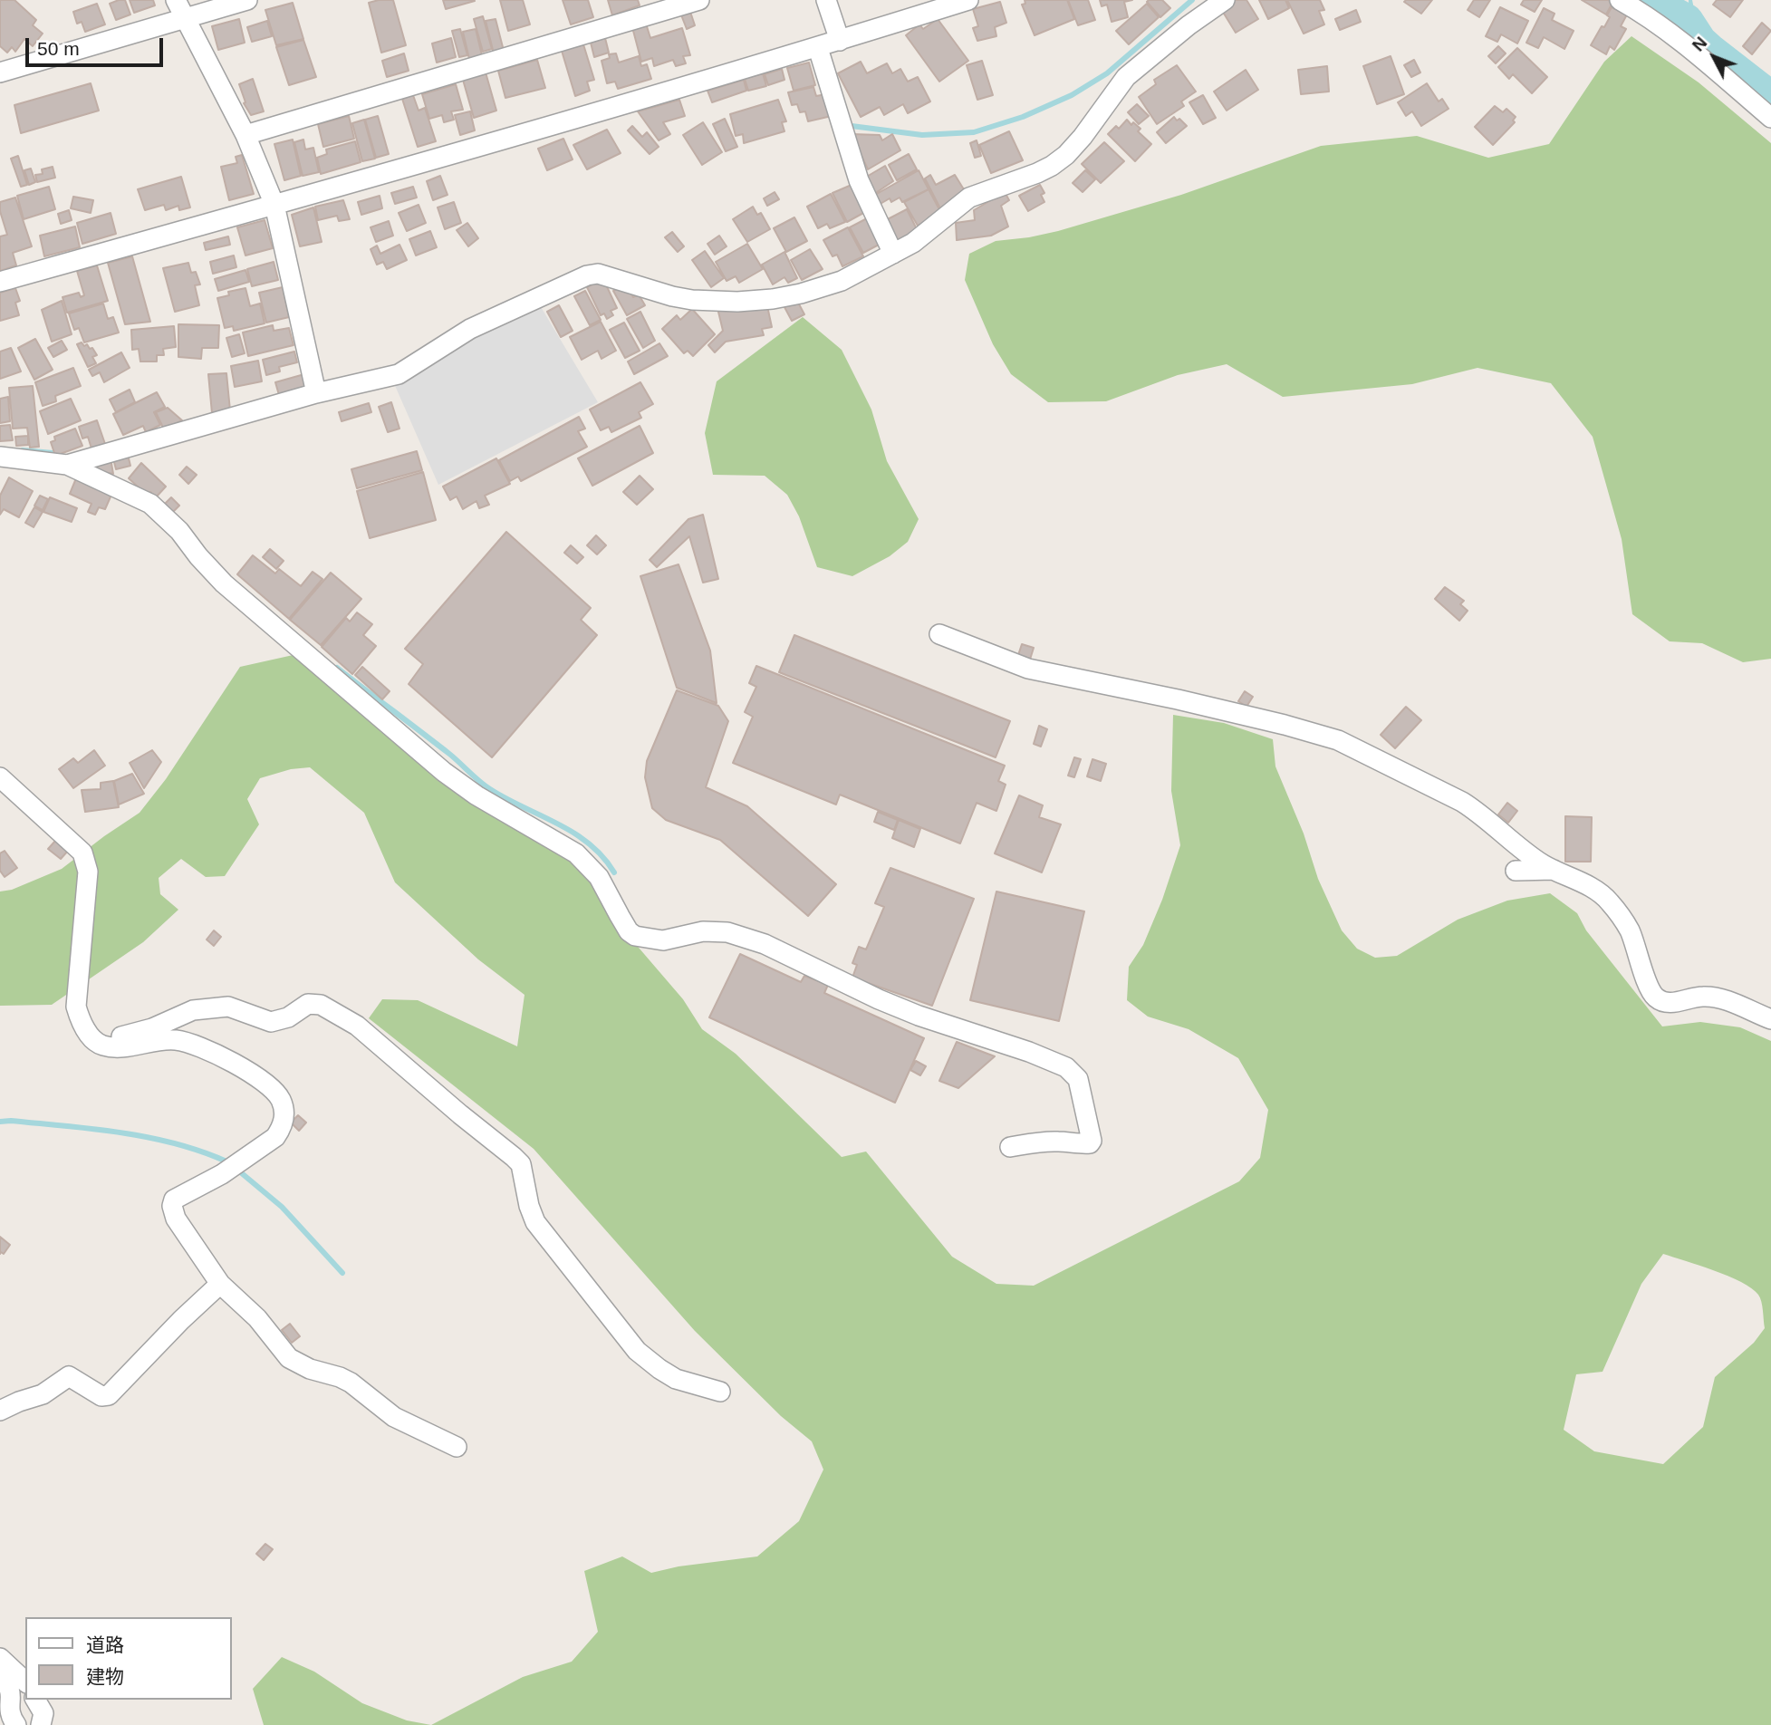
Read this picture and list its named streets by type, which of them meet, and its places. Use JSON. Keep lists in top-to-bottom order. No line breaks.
{"legend":["道路","建物"],"scale_bar":"50 m","north":"top left"}
